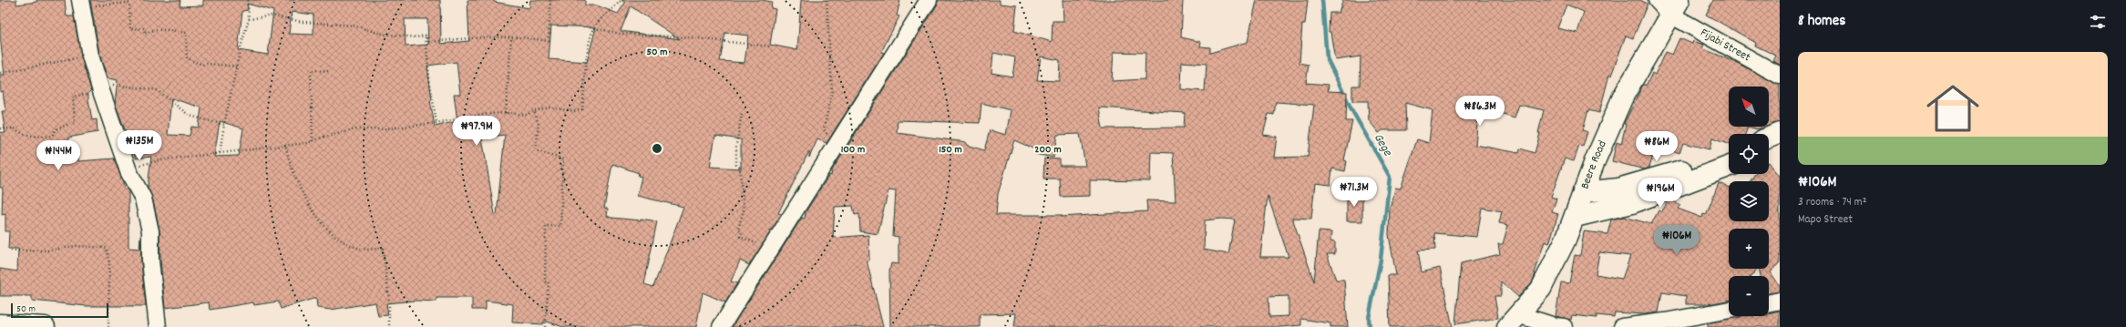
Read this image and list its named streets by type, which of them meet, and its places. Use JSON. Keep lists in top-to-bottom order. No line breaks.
{"streets":{"main road":["Beere Road"],"street":["Fijabi Street"]},"crossings":[["Fijabi Street","Beere Road"]],"water":["Gege"],"scale_bar":"50 m","north":"top left","page":{"heading":"8 homes","list":[{"name":"₦106M","note":"3 rooms · 74 m² · Mapo Street"}],"map_buttons":["+","−"],"price":["₦86.3M","₦97.9M","₦135M","₦86M","₦144M","₦71.3M","₦196M","₦106M"],"scale":"50 m"},"rings":["50 m","100 m","150 m","200 m"]}
